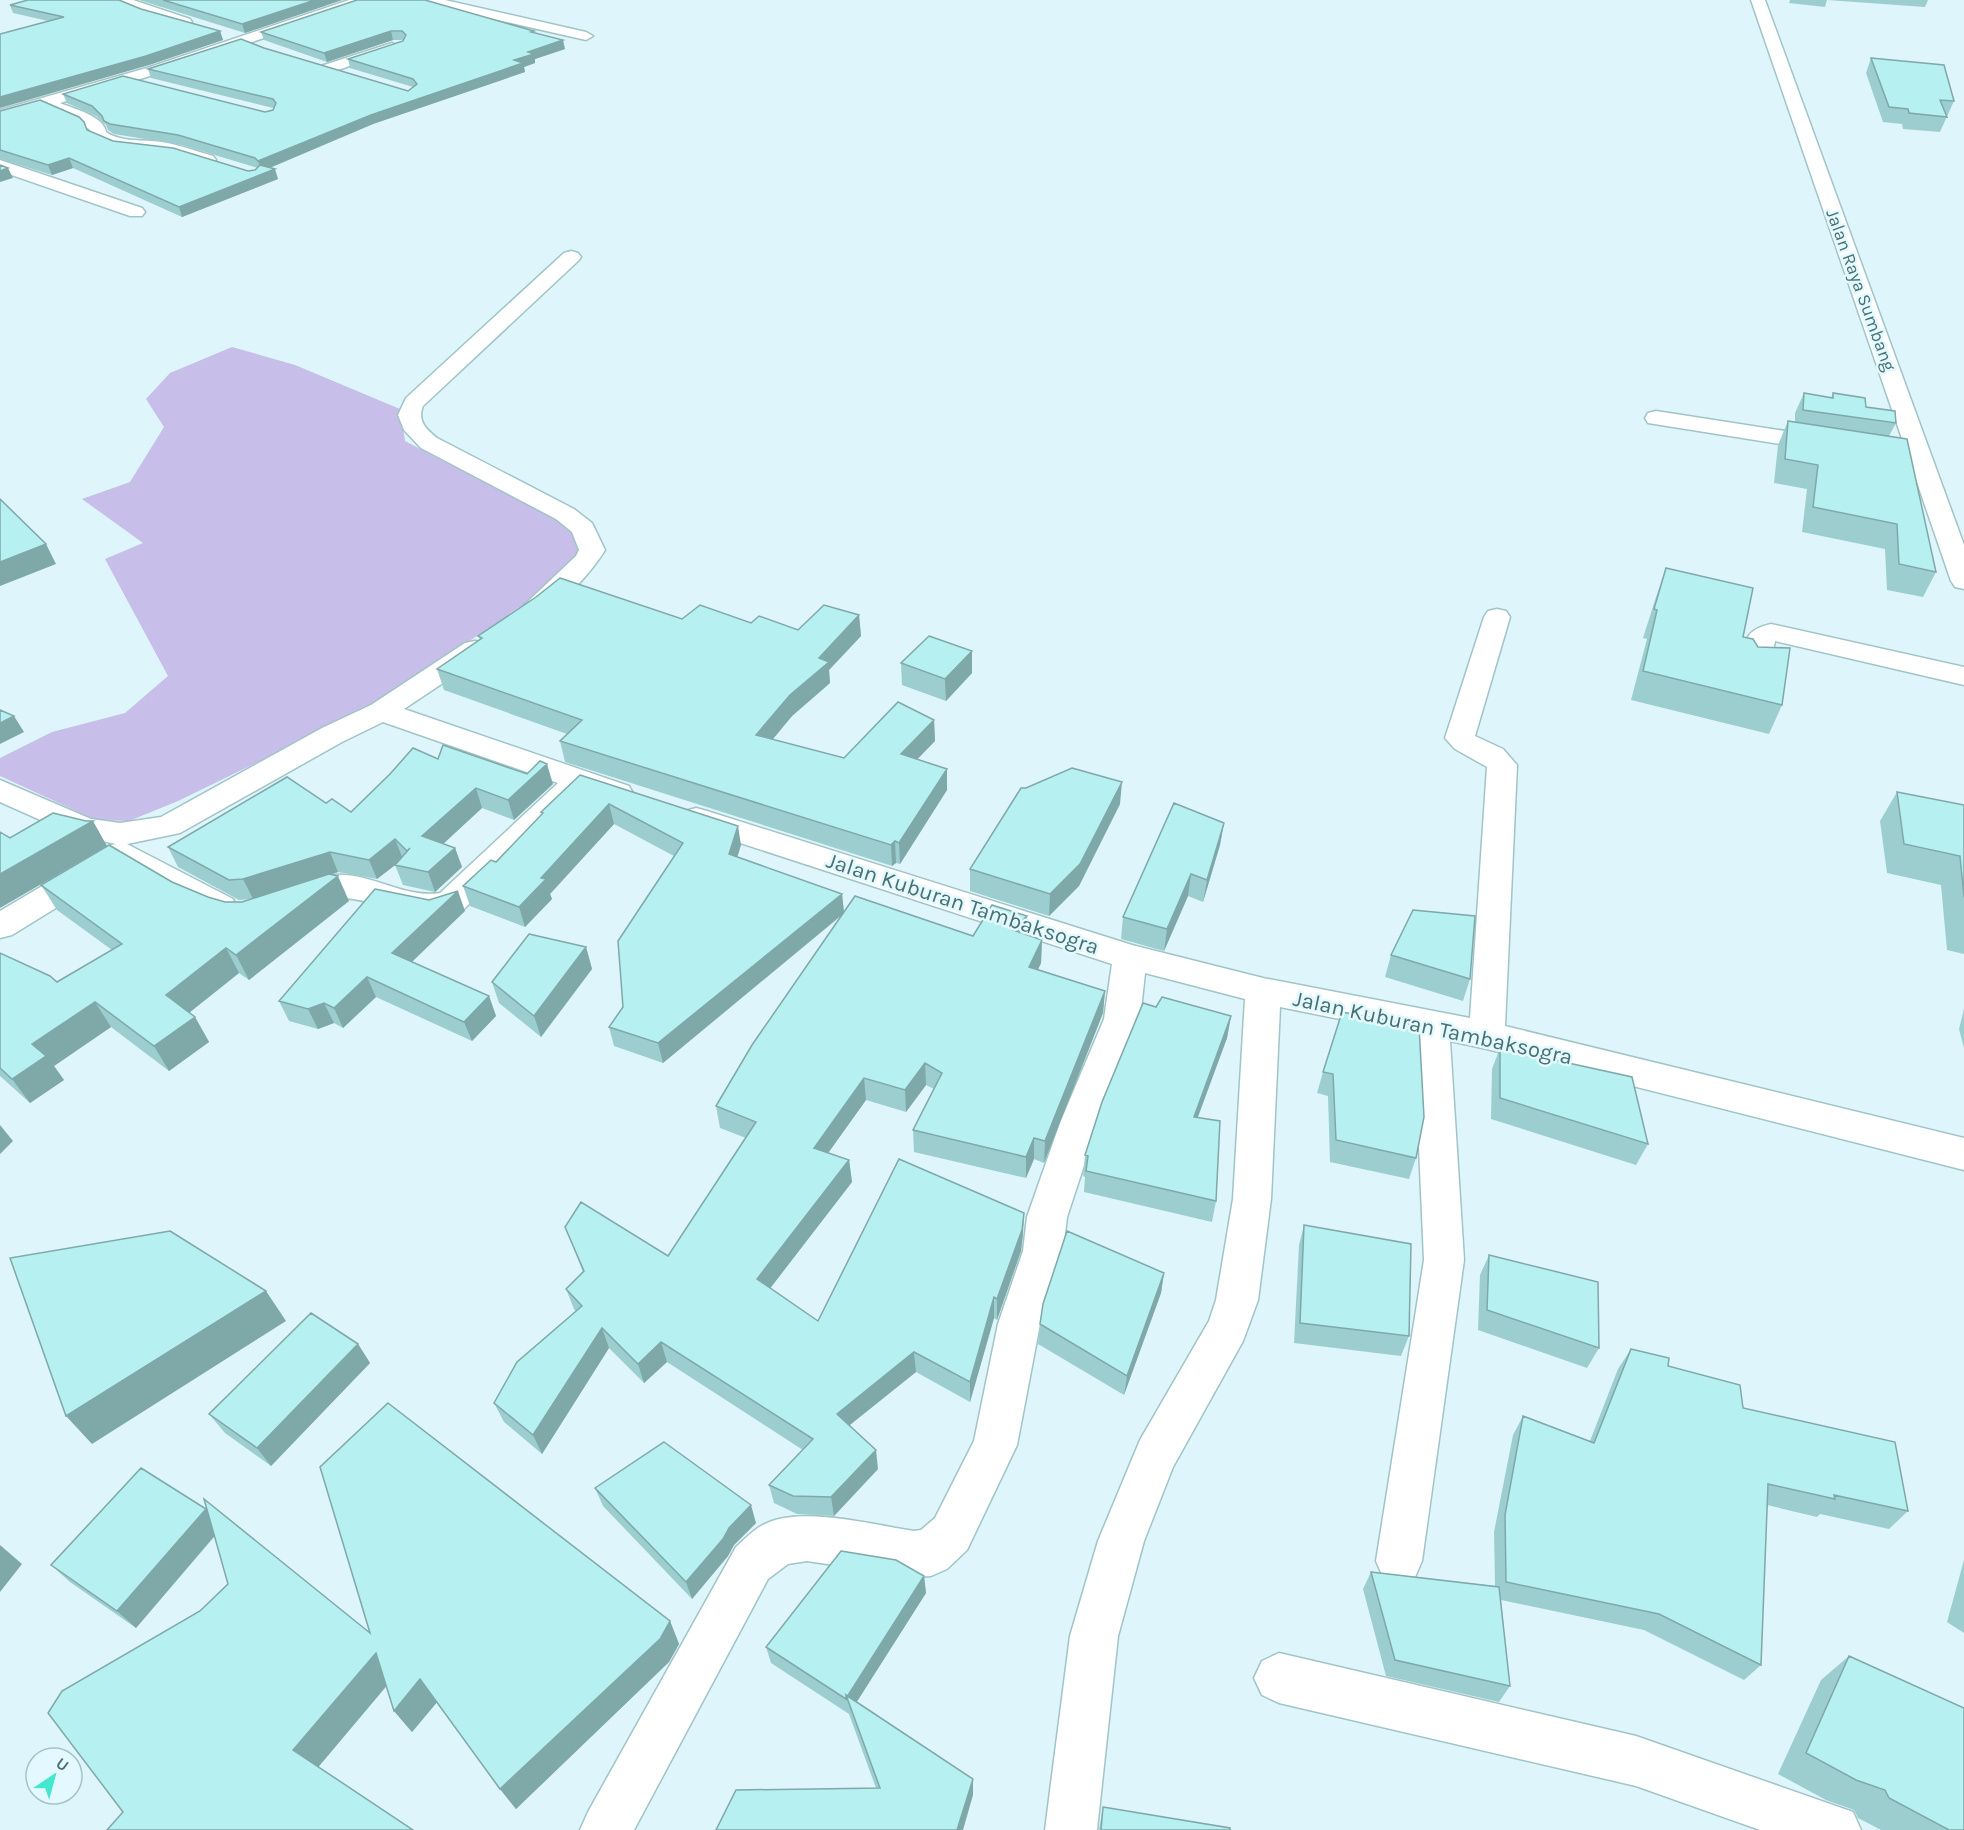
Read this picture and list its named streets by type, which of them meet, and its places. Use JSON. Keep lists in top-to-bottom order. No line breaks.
{"streets":{"street":["Jalan Raya Sumbang","Jalan Kuburan Tambaksogra"]},"north":"top right"}
